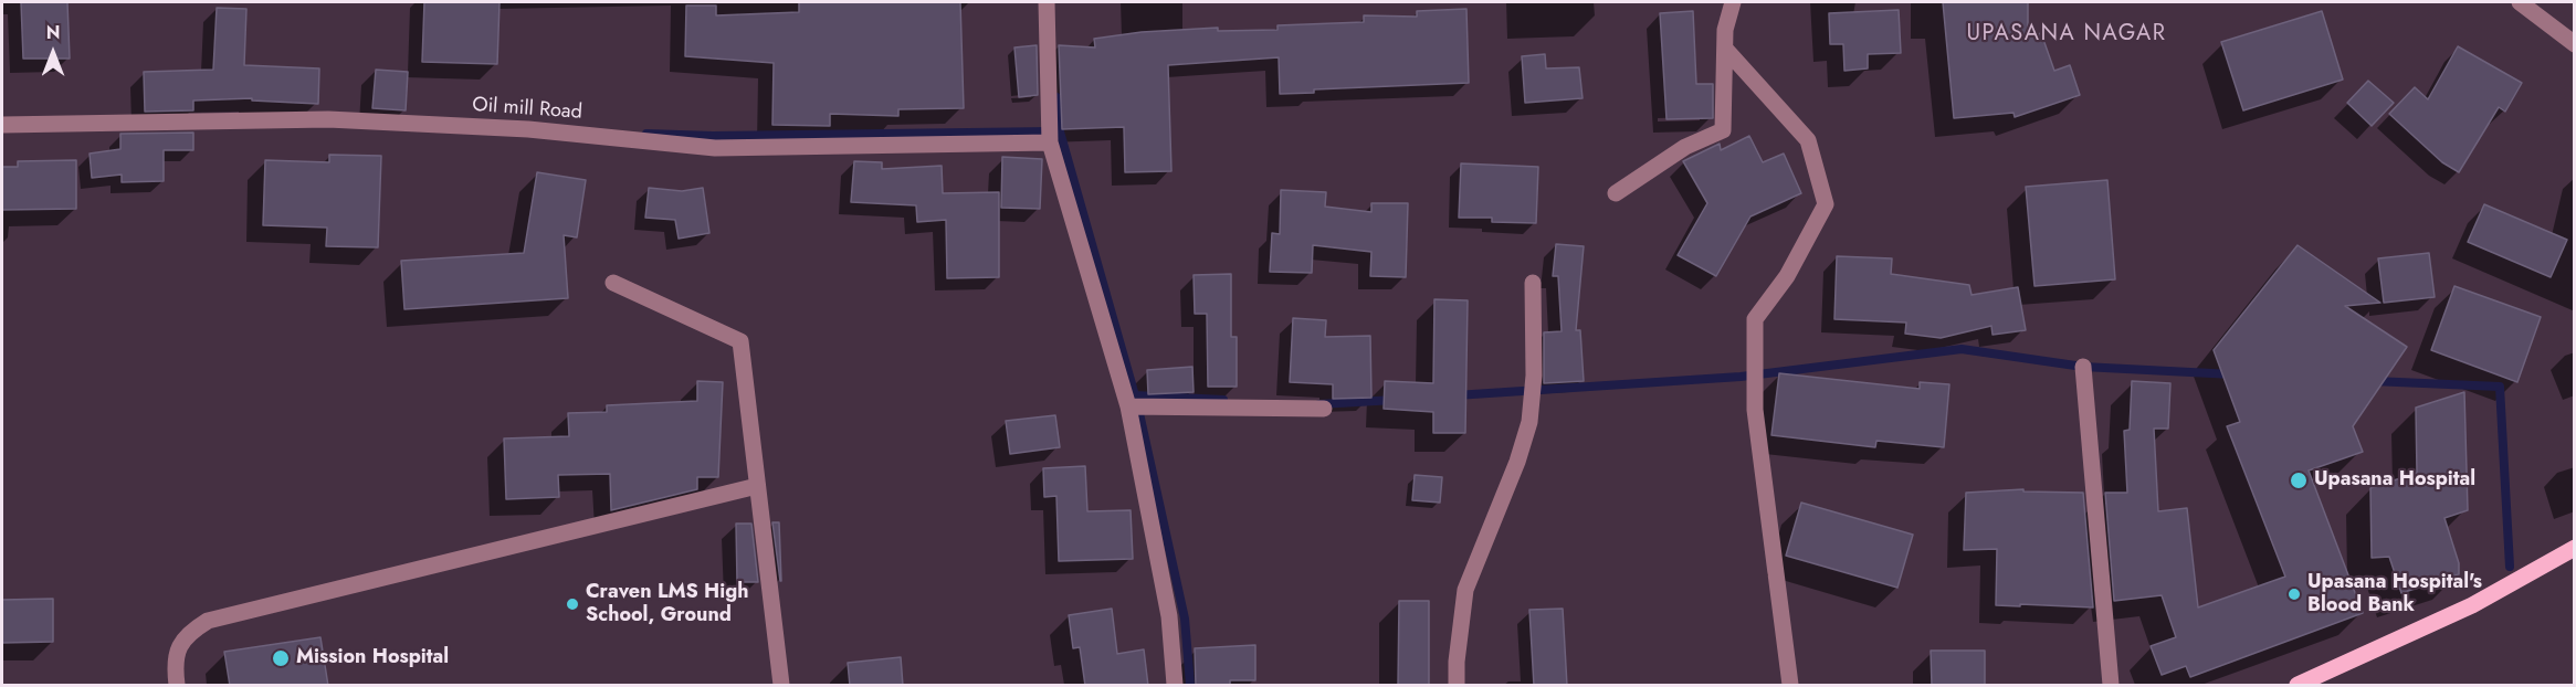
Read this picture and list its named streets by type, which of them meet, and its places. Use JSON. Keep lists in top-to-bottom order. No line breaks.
{"streets":{"street":["Oil mill Road"]},"districts":["UPASANA NAGAR"],"places":["Upasana Hospital","Upasana Hospital's Blood Bank","Craven LMS High School, Ground","Mission Hospital"],"north":"top"}
